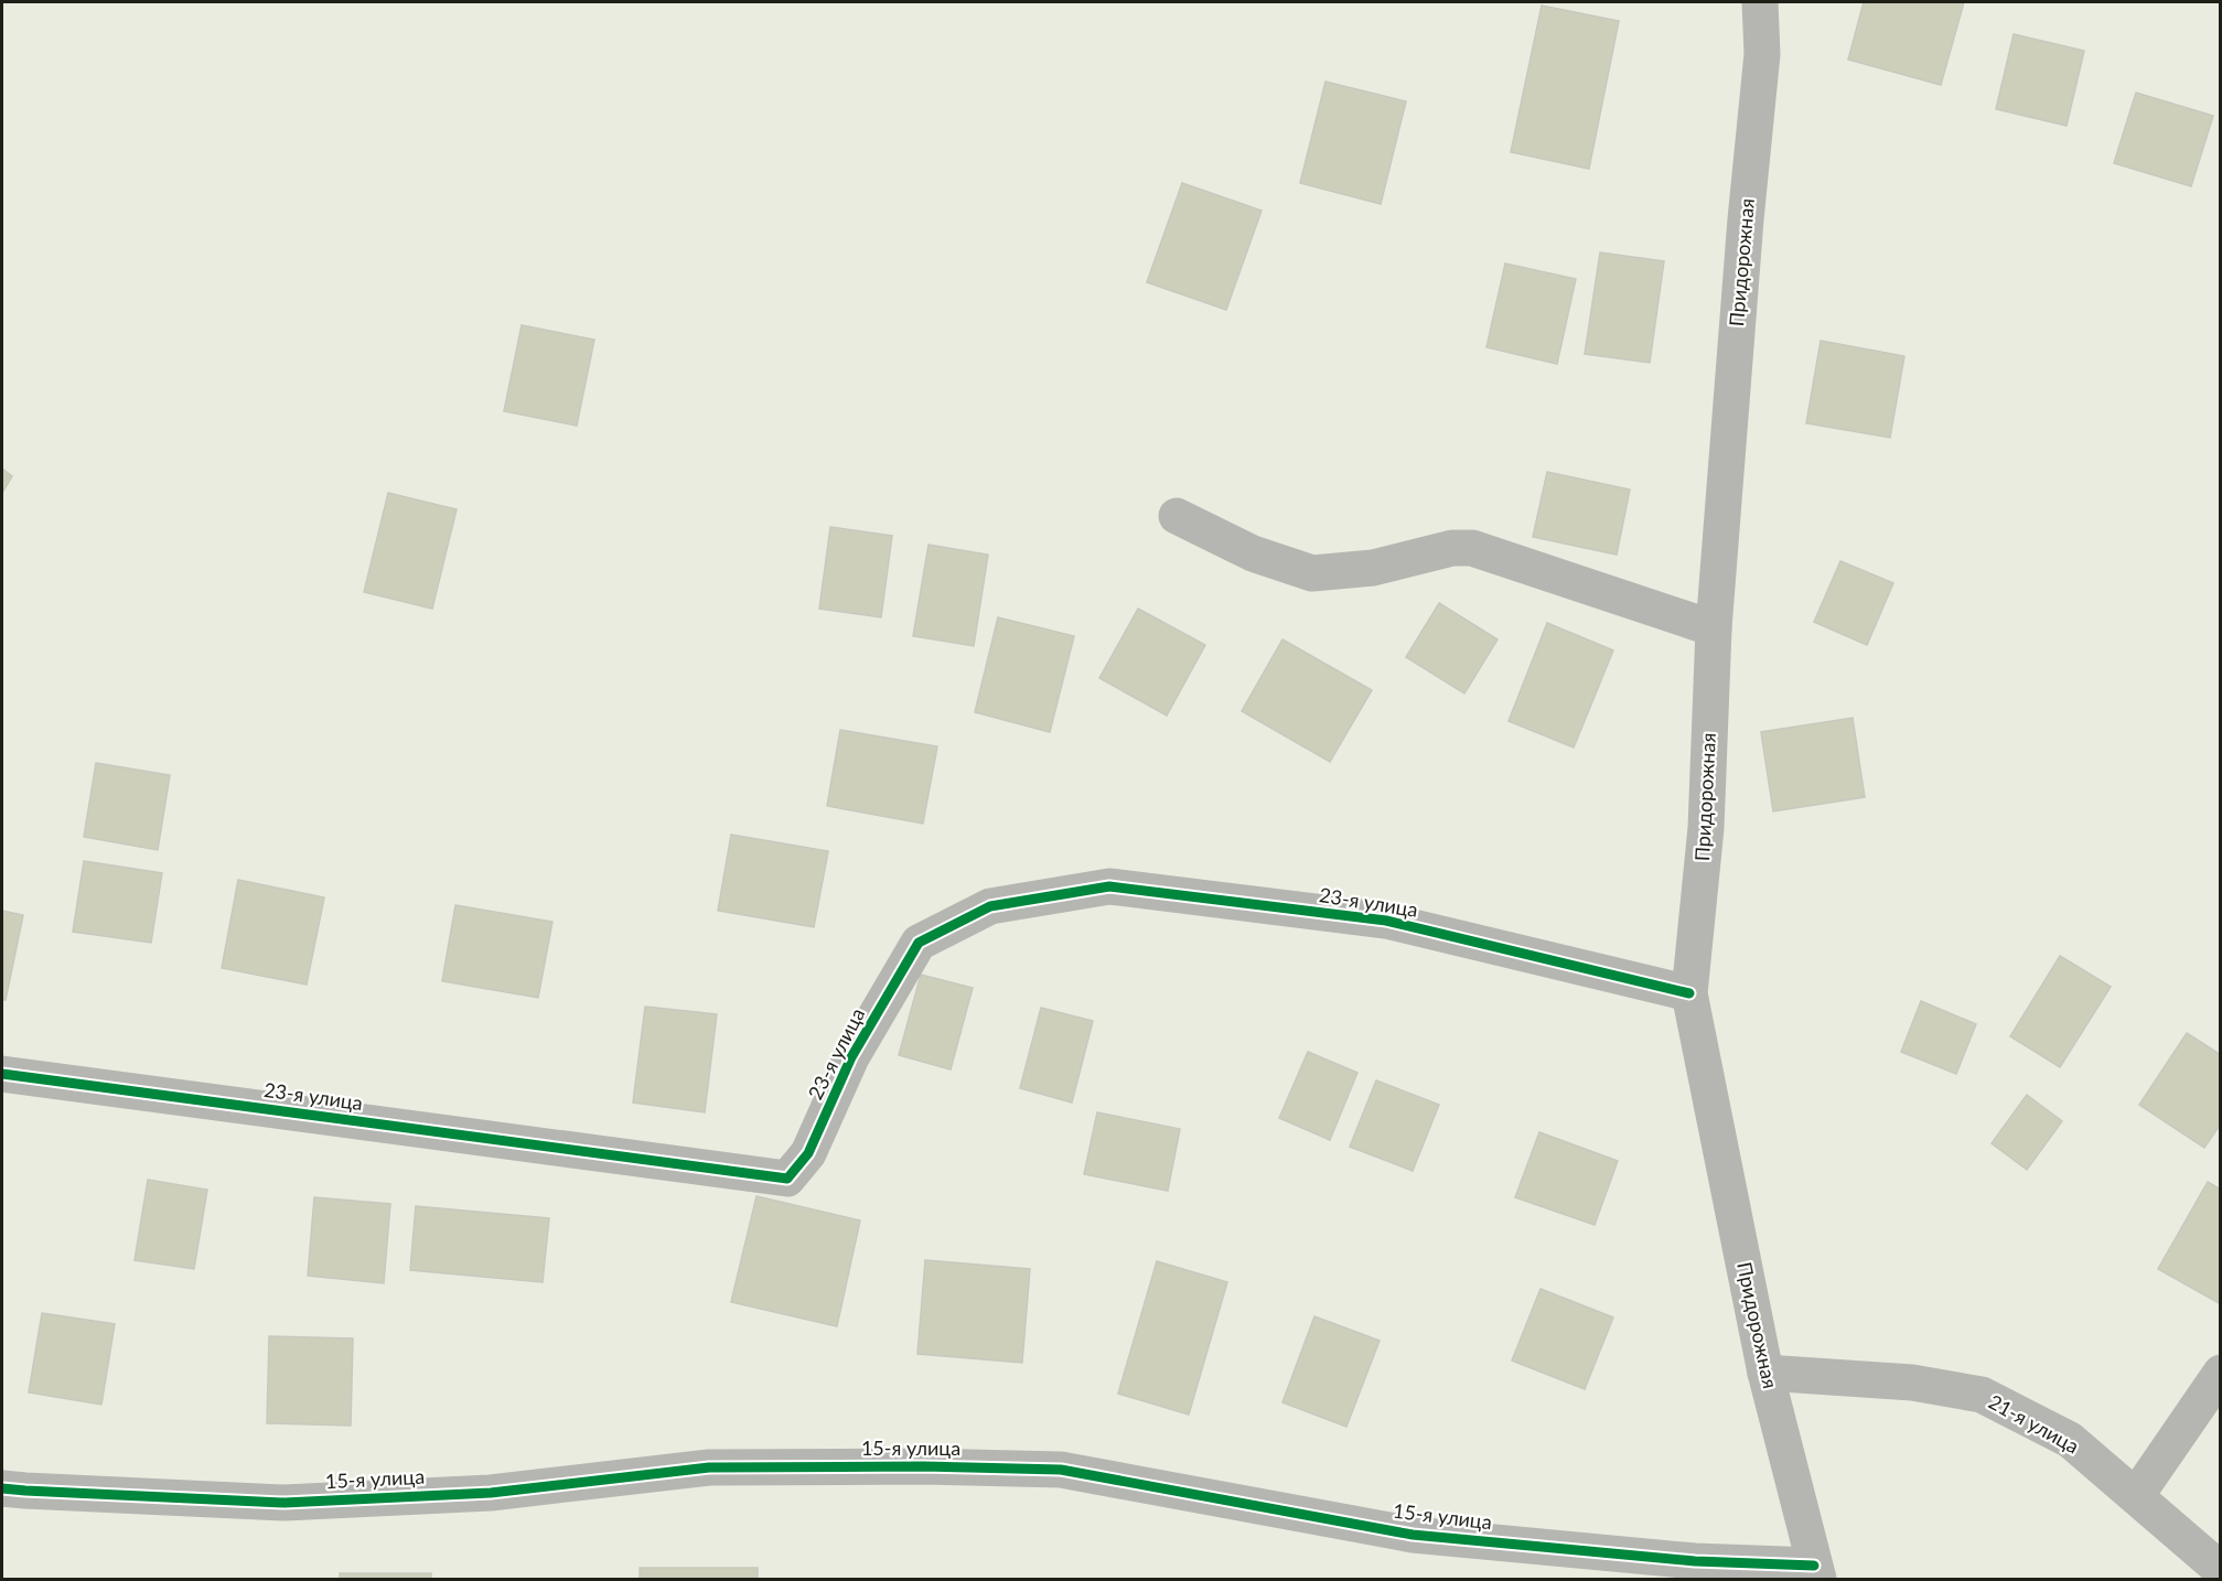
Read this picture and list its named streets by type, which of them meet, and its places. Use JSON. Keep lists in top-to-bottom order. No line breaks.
{"streets":{"street":["Придорожная","23-я улица","21-я улица","15-я улица"]},"crossings":[["Придорожная","23-я улица"],["Придорожная","21-я улица"],["Придорожная","15-я улица"]]}
